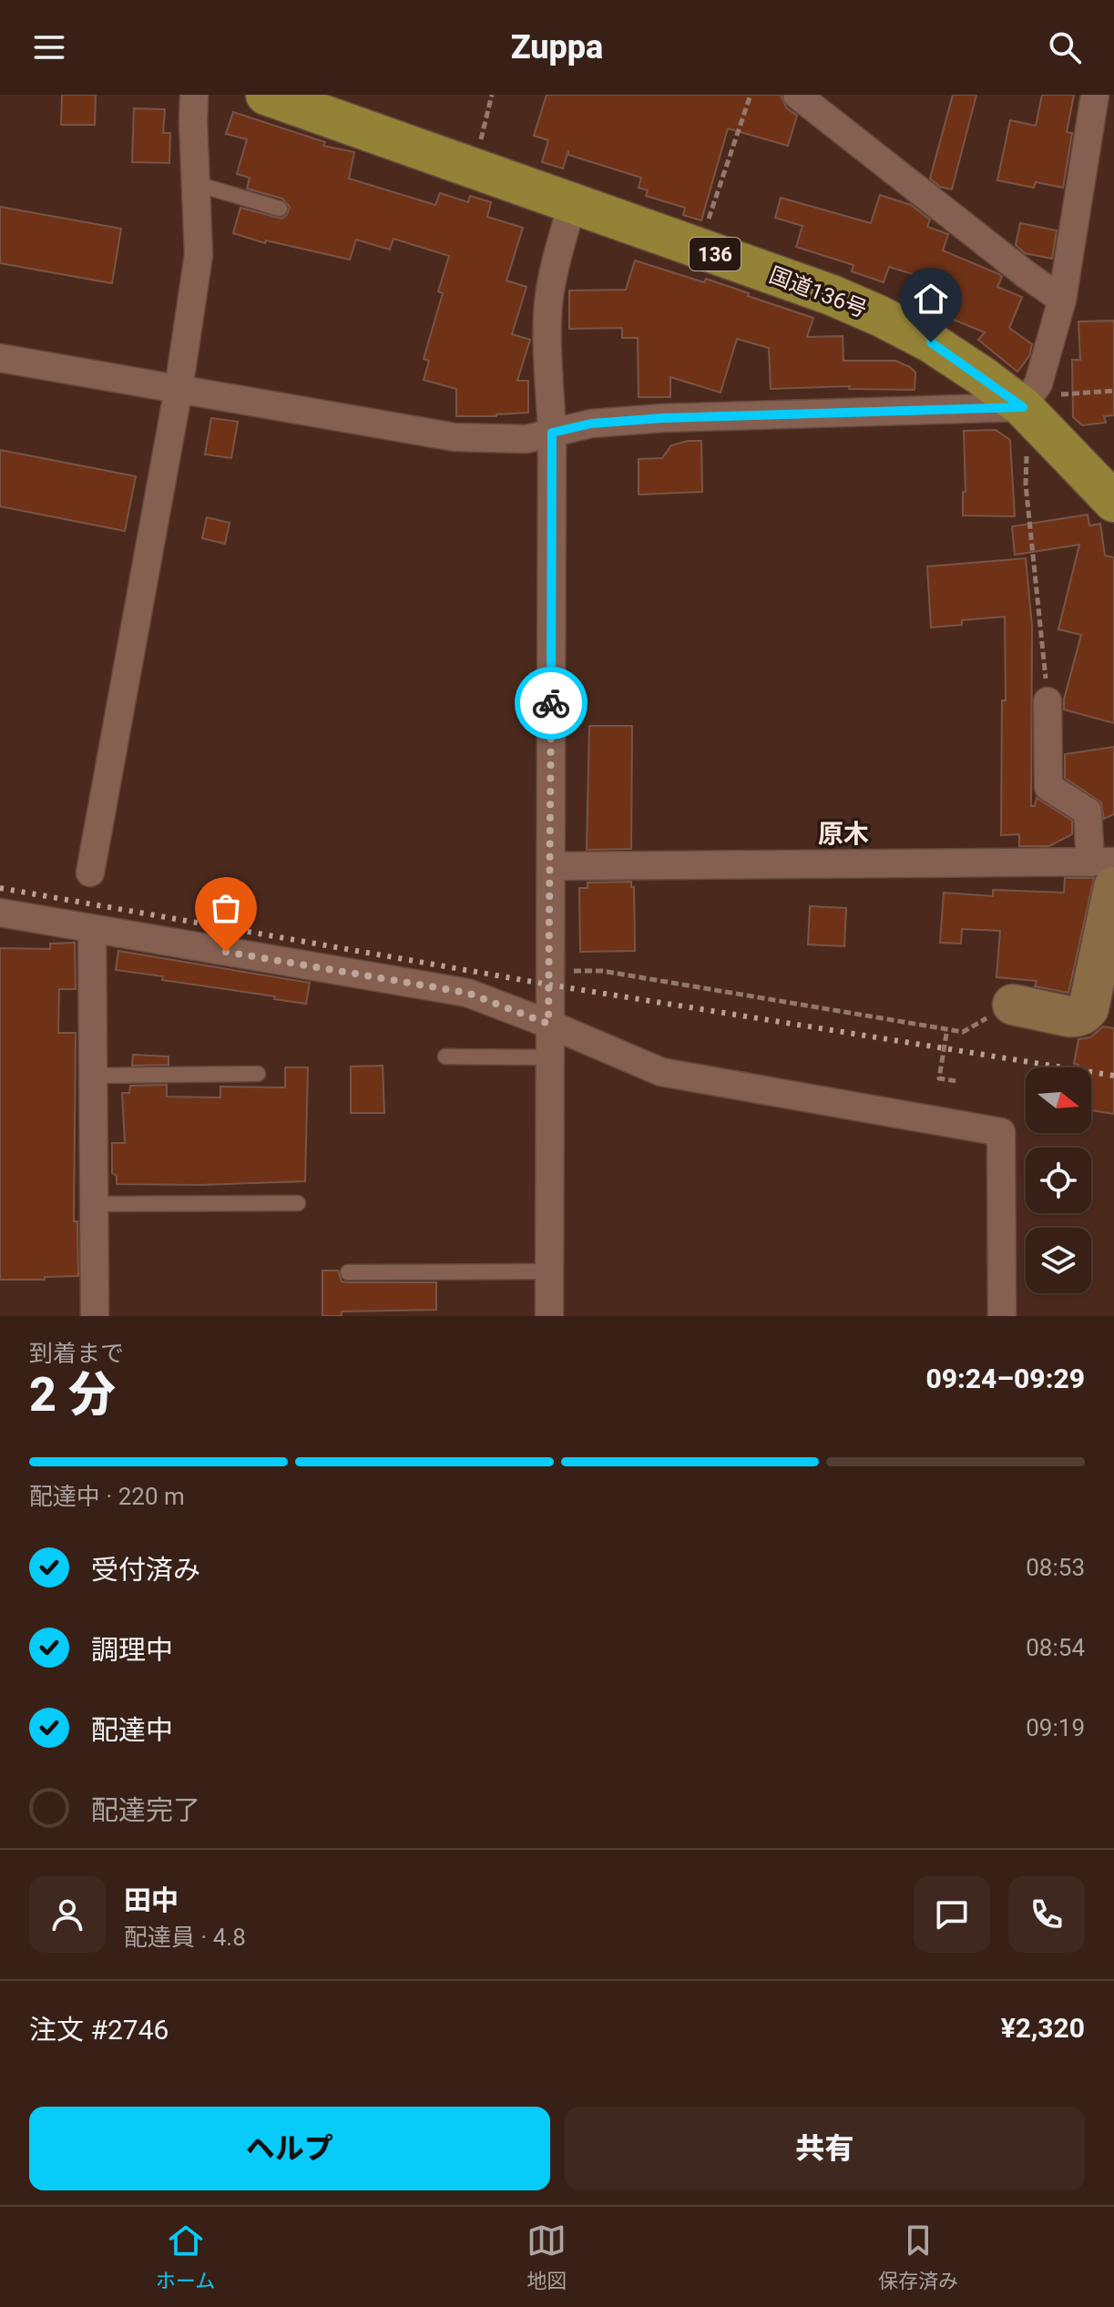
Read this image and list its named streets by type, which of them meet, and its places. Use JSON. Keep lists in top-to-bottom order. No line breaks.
{"streets":{"highway":["136","国道136号"]},"districts":["原木"],"north":"right","page":{"header":"Zuppa","heading":["2 分","到着まで","09:24–09:29"],"panel":["田中","配達員 · 4.8","注文 #2746","¥2,320"],"bar":"配達中 · 220 m","list":[["受付済み","08:53"],["調理中","08:54"],["配達中","09:19"],"配達完了"],"buttons":["ヘルプ","共有"],"tabs":["ホーム","地図","保存済み"]}}
